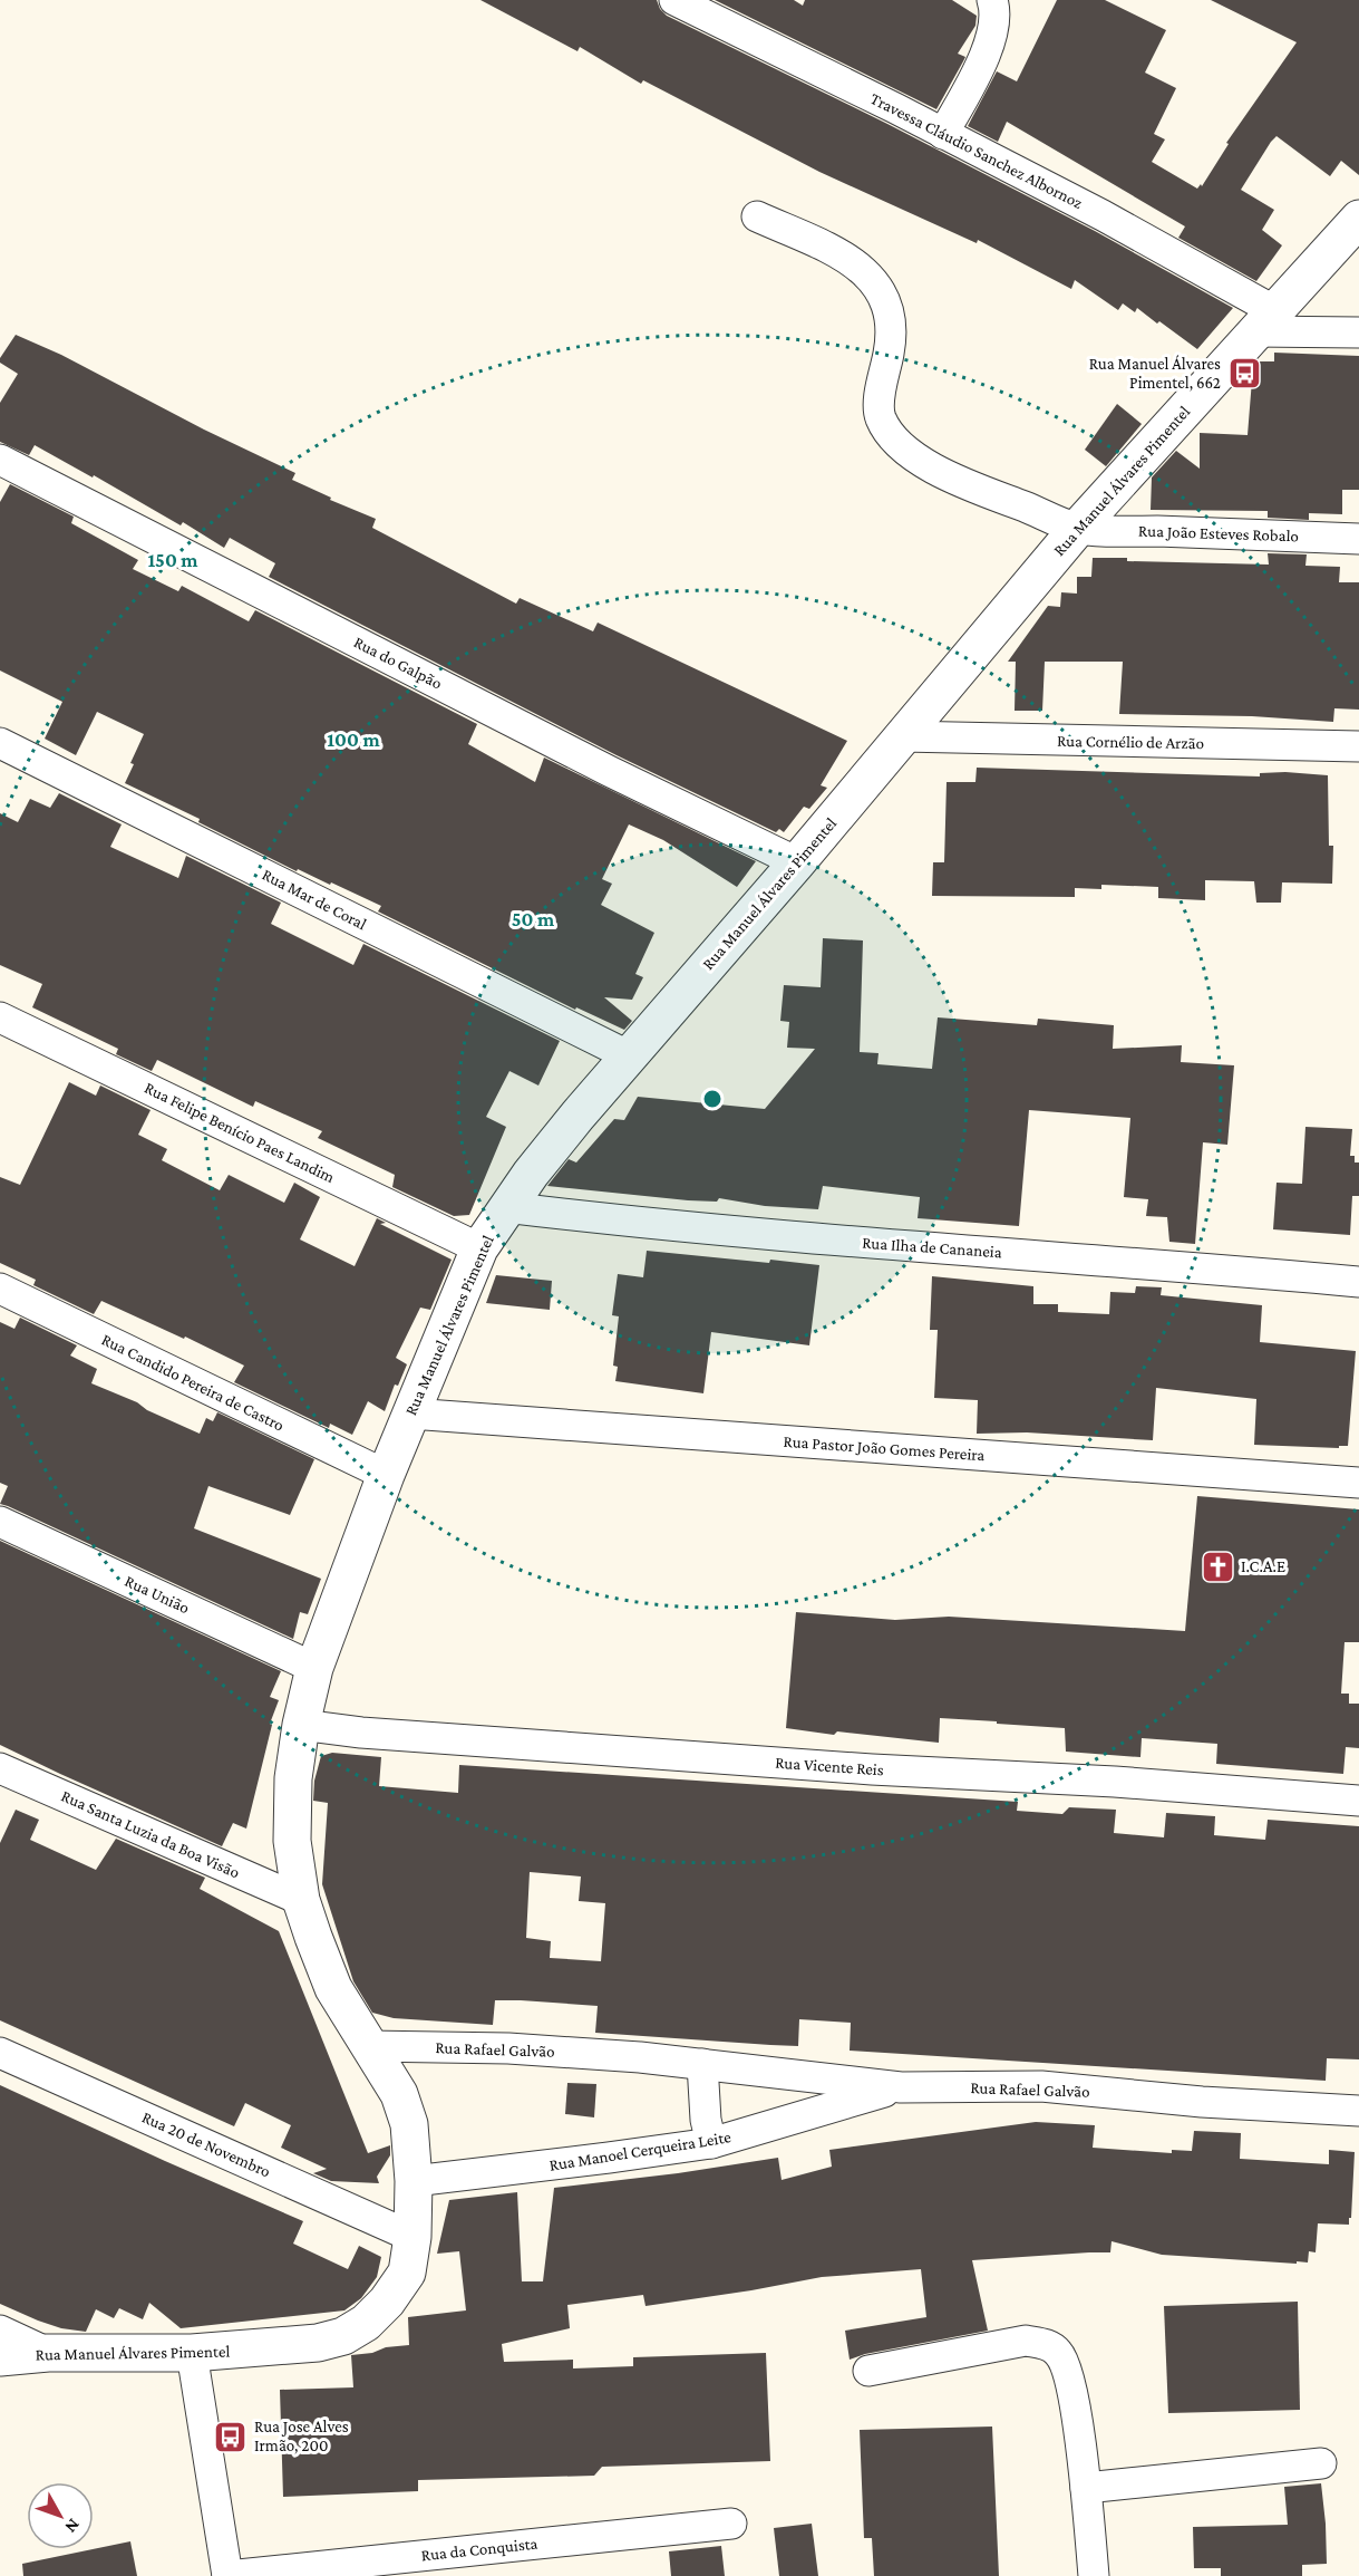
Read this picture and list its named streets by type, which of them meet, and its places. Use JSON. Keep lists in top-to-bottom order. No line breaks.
{"streets":{"street":["Travessa Cláudio Sanchez Albornoz","Rua Manuel Álvares Pimentel","Rua João Esteves Robalo","Rua do Galpão","Rua Cornélio de Arzão","Rua Mar de Coral","Rua Felipe Benício Paes Landim","Rua Ilha de Cananeia","Rua Candido Pereira de Castro","Rua Pastor João Gomes Pereira","Rua União","Rua Vicente Reis","Rua Santa Luzia da Boa Visão","Rua Rafael Galvão","Rua 20 de Novembro","Rua Manoel Cerqueira Leite","Rua da Conquista"]},"crossings":[["Travessa Cláudio Sanchez Albornoz","Rua Manuel Álvares Pimentel"],["Rua Manuel Álvares Pimentel","Rua João Esteves Robalo"],["Rua Manuel Álvares Pimentel","Rua do Galpão"],["Rua Manuel Álvares Pimentel","Rua Cornélio de Arzão"],["Rua Manuel Álvares Pimentel","Rua Mar de Coral"],["Rua Manuel Álvares Pimentel","Rua Felipe Benício Paes Landim"],["Rua Manuel Álvares Pimentel","Rua Ilha de Cananeia"],["Rua Manuel Álvares Pimentel","Rua Candido Pereira de Castro"],["Rua Manuel Álvares Pimentel","Rua Pastor João Gomes Pereira"],["Rua Manuel Álvares Pimentel","Rua União"],["Rua Manuel Álvares Pimentel","Rua Vicente Reis"],["Rua Manuel Álvares Pimentel","Rua Santa Luzia da Boa Visão"],["Rua Manuel Álvares Pimentel","Rua Rafael Galvão"],["Rua Manuel Álvares Pimentel","Rua 20 de Novembro"],["Rua Manuel Álvares Pimentel","Rua Manoel Cerqueira Leite"],["Rua Rafael Galvão","Rua Manoel Cerqueira Leite"]],"places":{"bus stop":["Rua Manuel Álvares Pimentel, 662","Rua Jose Alves Irmão, 200"],"church":["I.C.A.E"]},"north":"bottom right","rings":["150 m","100 m","50 m"]}
